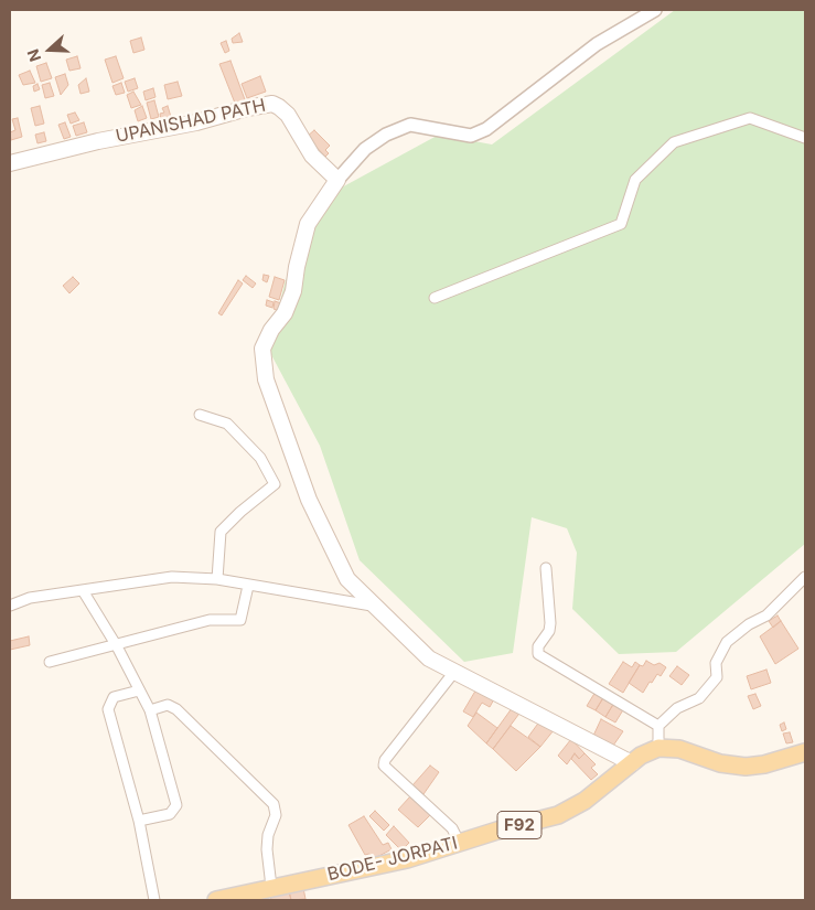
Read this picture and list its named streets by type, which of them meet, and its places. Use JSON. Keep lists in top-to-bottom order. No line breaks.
{"streets":{"main road":["UPANISHAD PATH","F92","BODE- JORPATI"]},"north":"left"}
